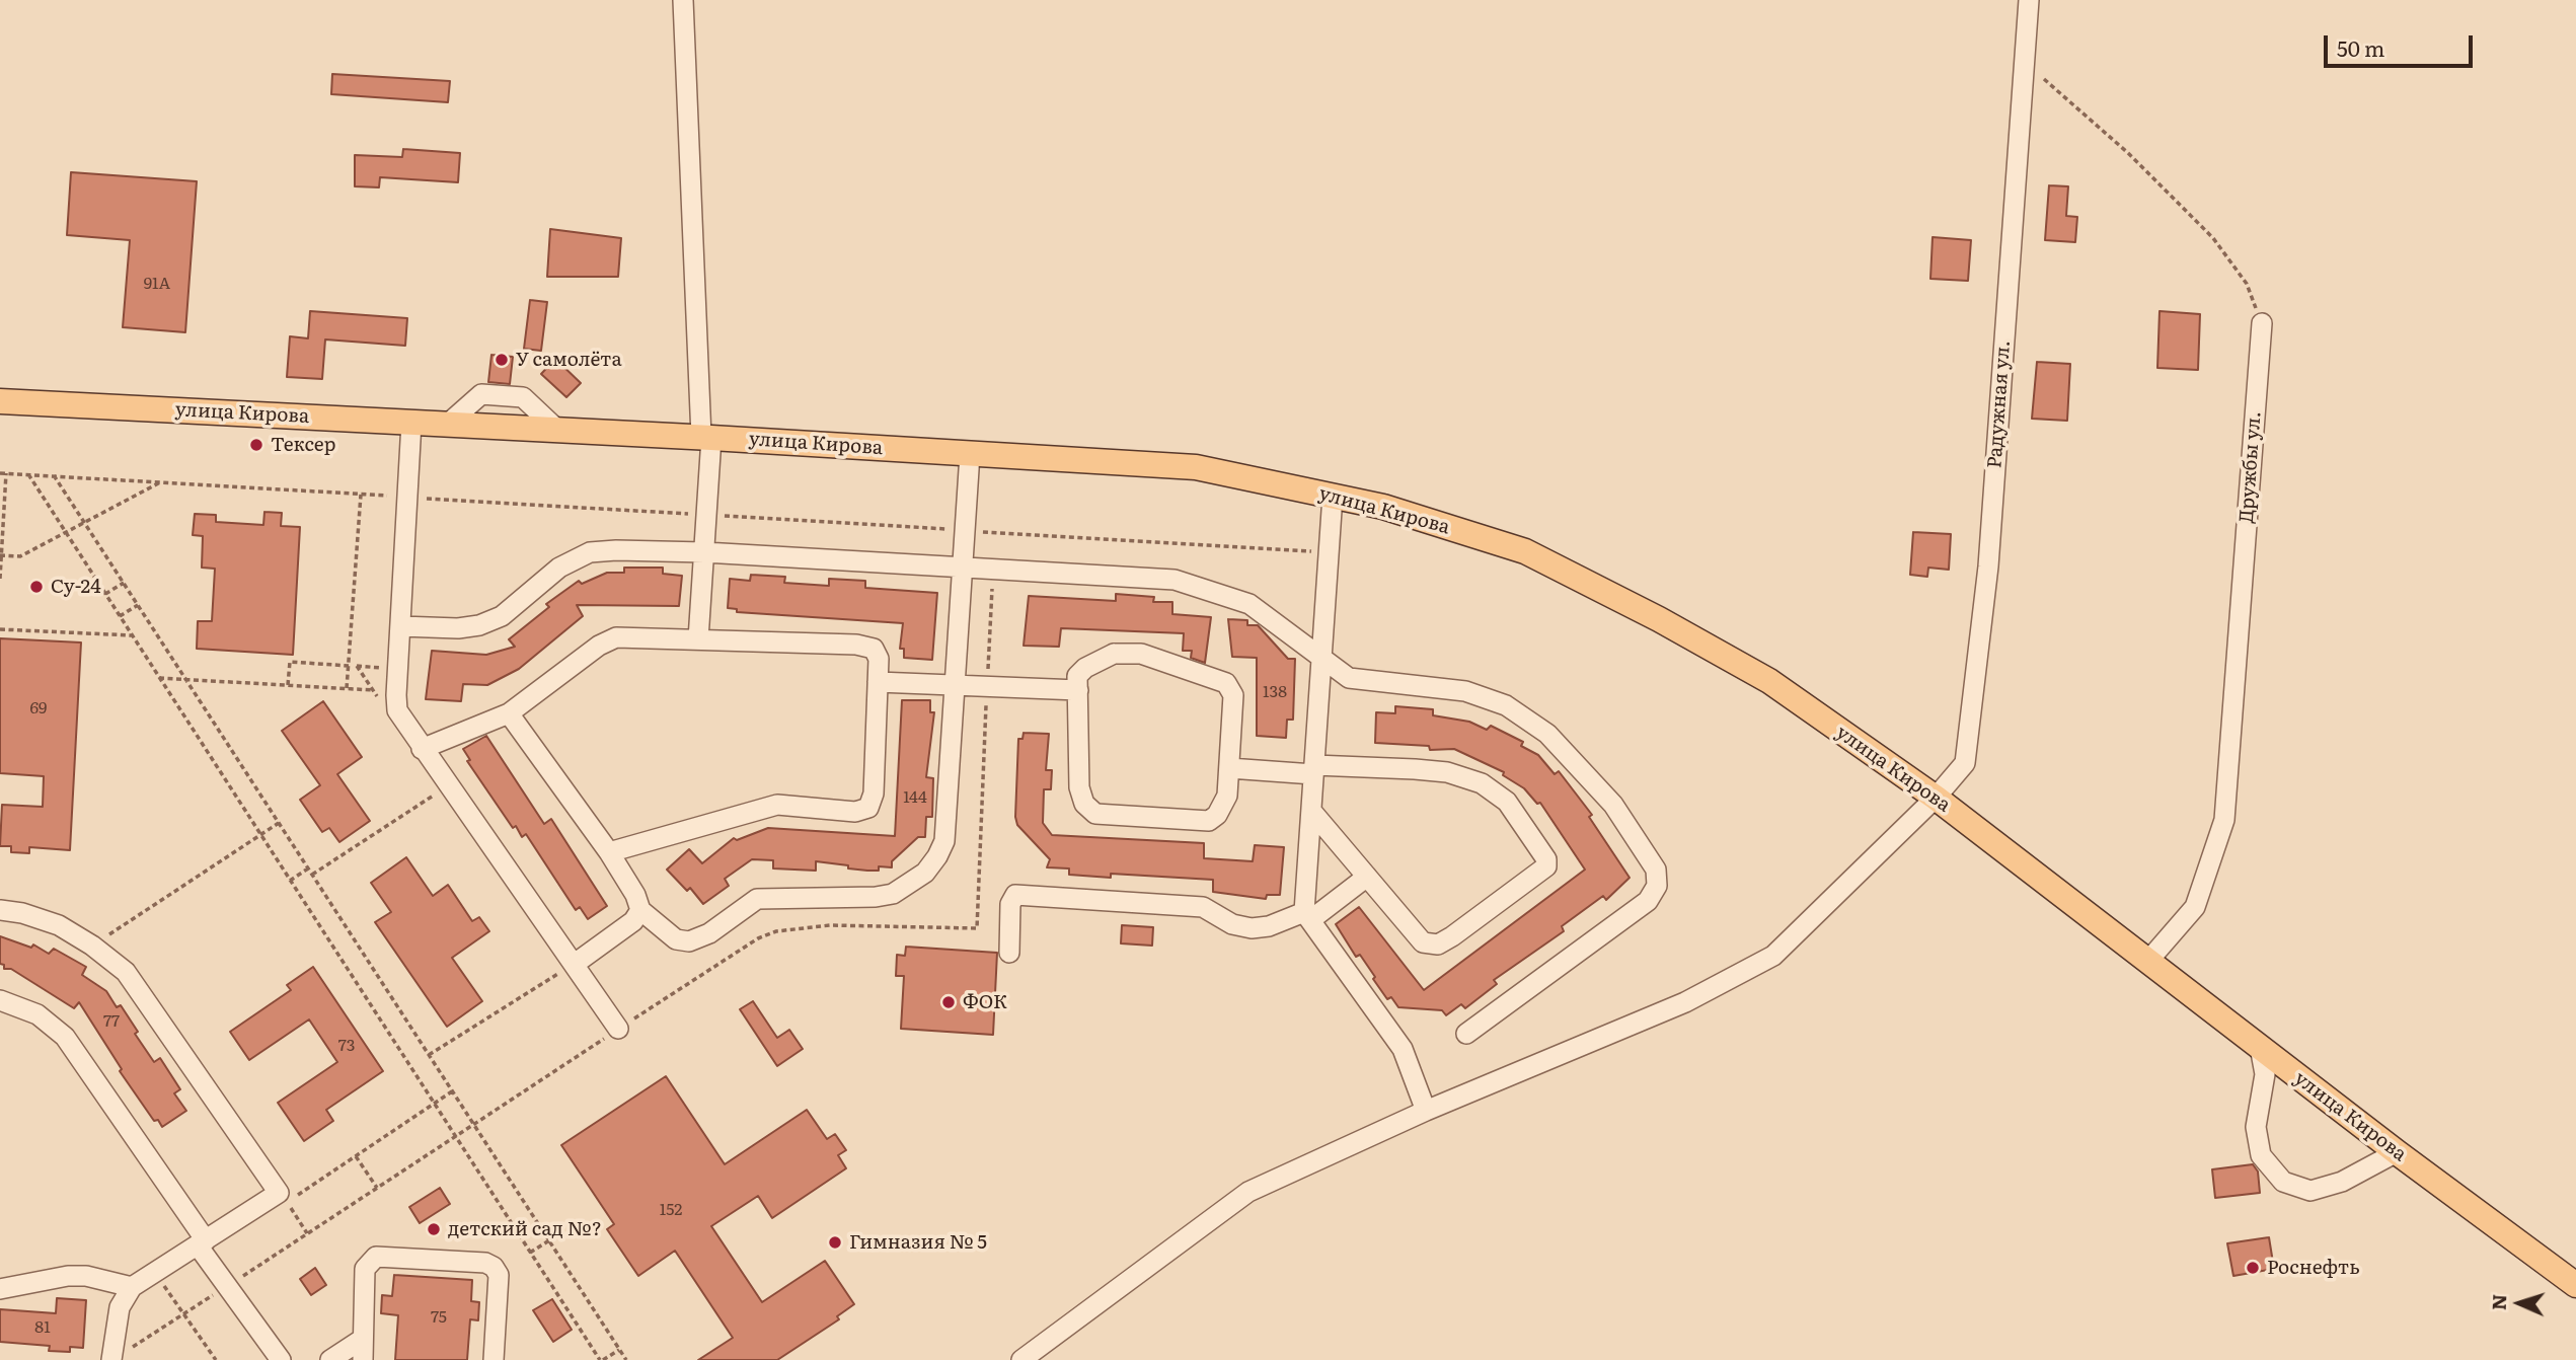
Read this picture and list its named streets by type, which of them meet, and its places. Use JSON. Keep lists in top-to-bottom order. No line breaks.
{"streets":{"main road":["улица Кирова"],"street":["Радужная ул.","Дружбы ул."]},"crossings":[["Радужная ул.","улица Кирова"],["улица Кирова","Дружбы ул."]],"places":["У самолёта","Тексер","Су-24","ФОК","детский сад №?","Гимназия № 5","Роснефть"],"house_numbers":["91А","138","69","144","77","73","152","75","81"],"scale_bar":"50 m","north":"left"}
